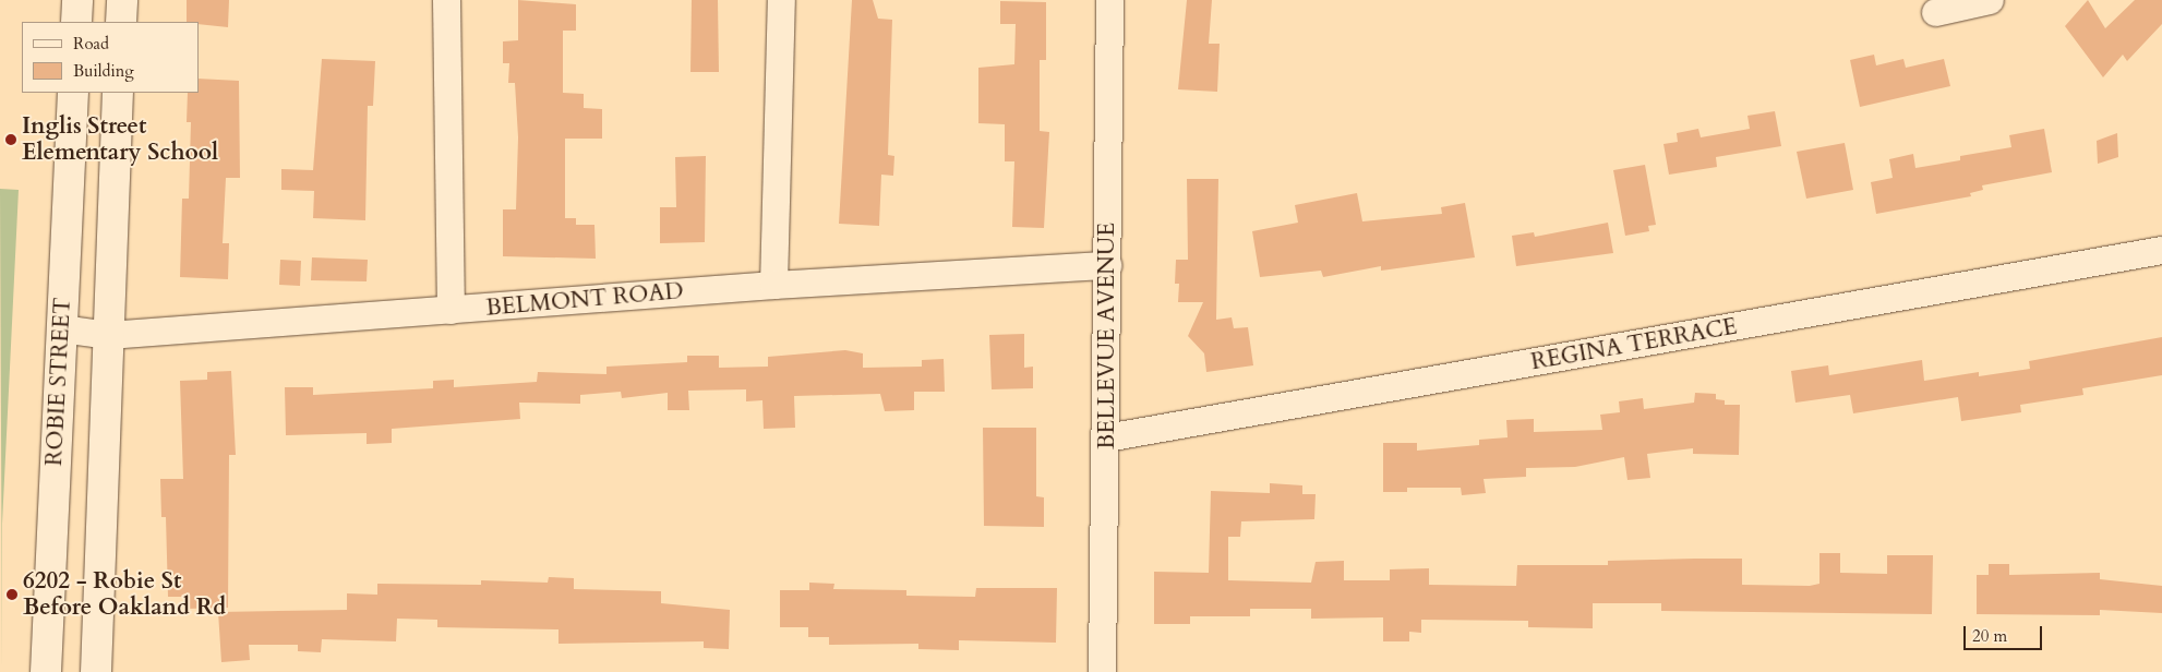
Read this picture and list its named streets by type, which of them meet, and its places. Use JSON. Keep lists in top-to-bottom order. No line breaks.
{"streets":{"main road":["ROBIE STREET"],"street":["BELMONT ROAD","BELLEVUE AVENUE","REGINA TERRACE"]},"crossings":[["BELMONT ROAD","BELLEVUE AVENUE"],["BELMONT ROAD","ROBIE STREET"],["BELLEVUE AVENUE","REGINA TERRACE"]],"places":["Inglis Street Elementary School","6202 - Robie St Before Oakland Rd"],"legend":["Road","Building"],"scale_bar":"20 m"}
